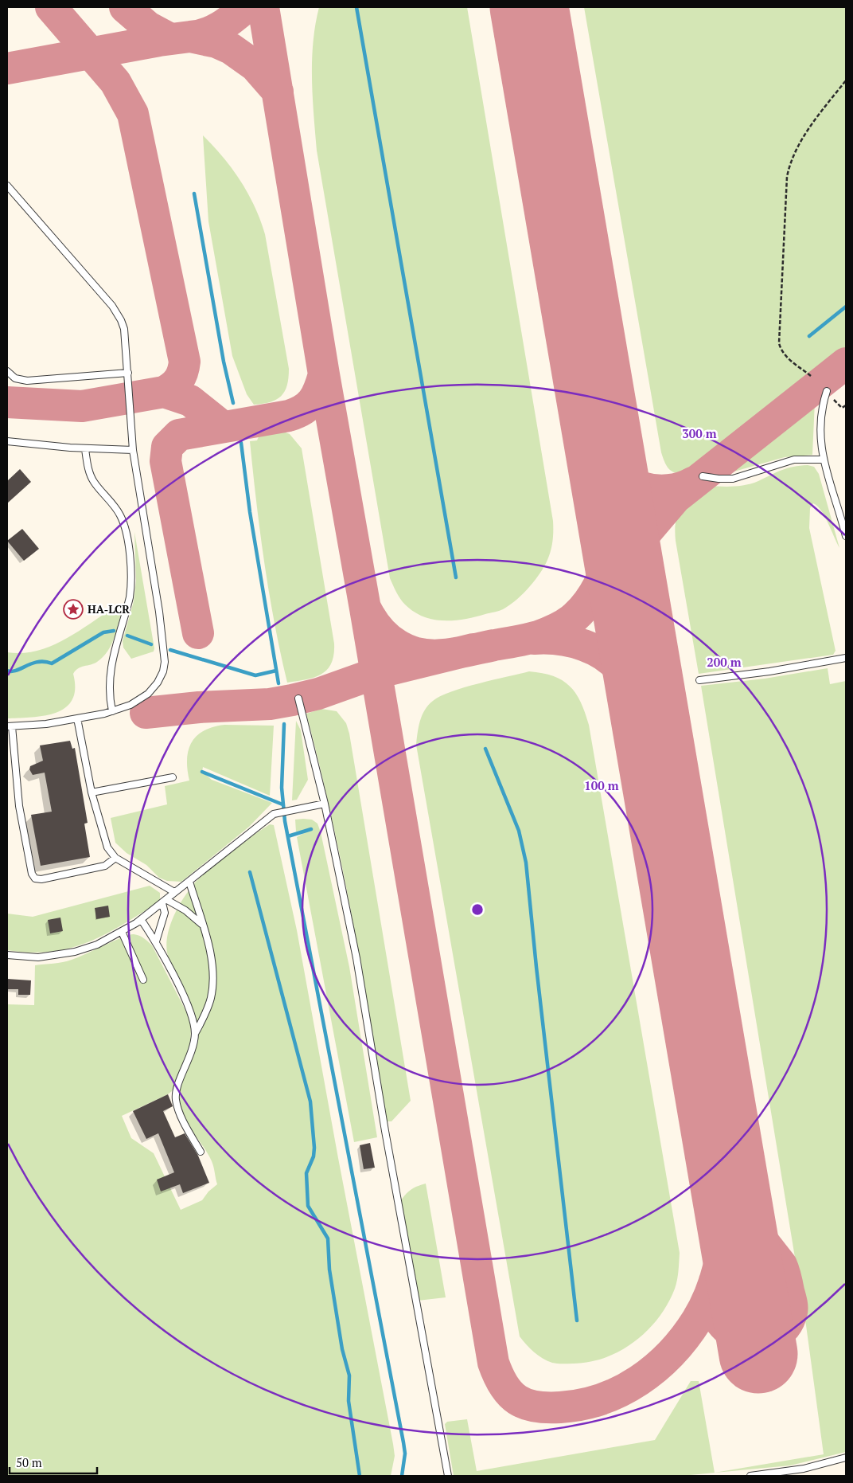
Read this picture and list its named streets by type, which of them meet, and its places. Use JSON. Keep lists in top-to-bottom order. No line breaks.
{"places":{"place":["HA-LCR"]},"scale_bar":"50 m","rings":["300 m","200 m","100 m"]}
